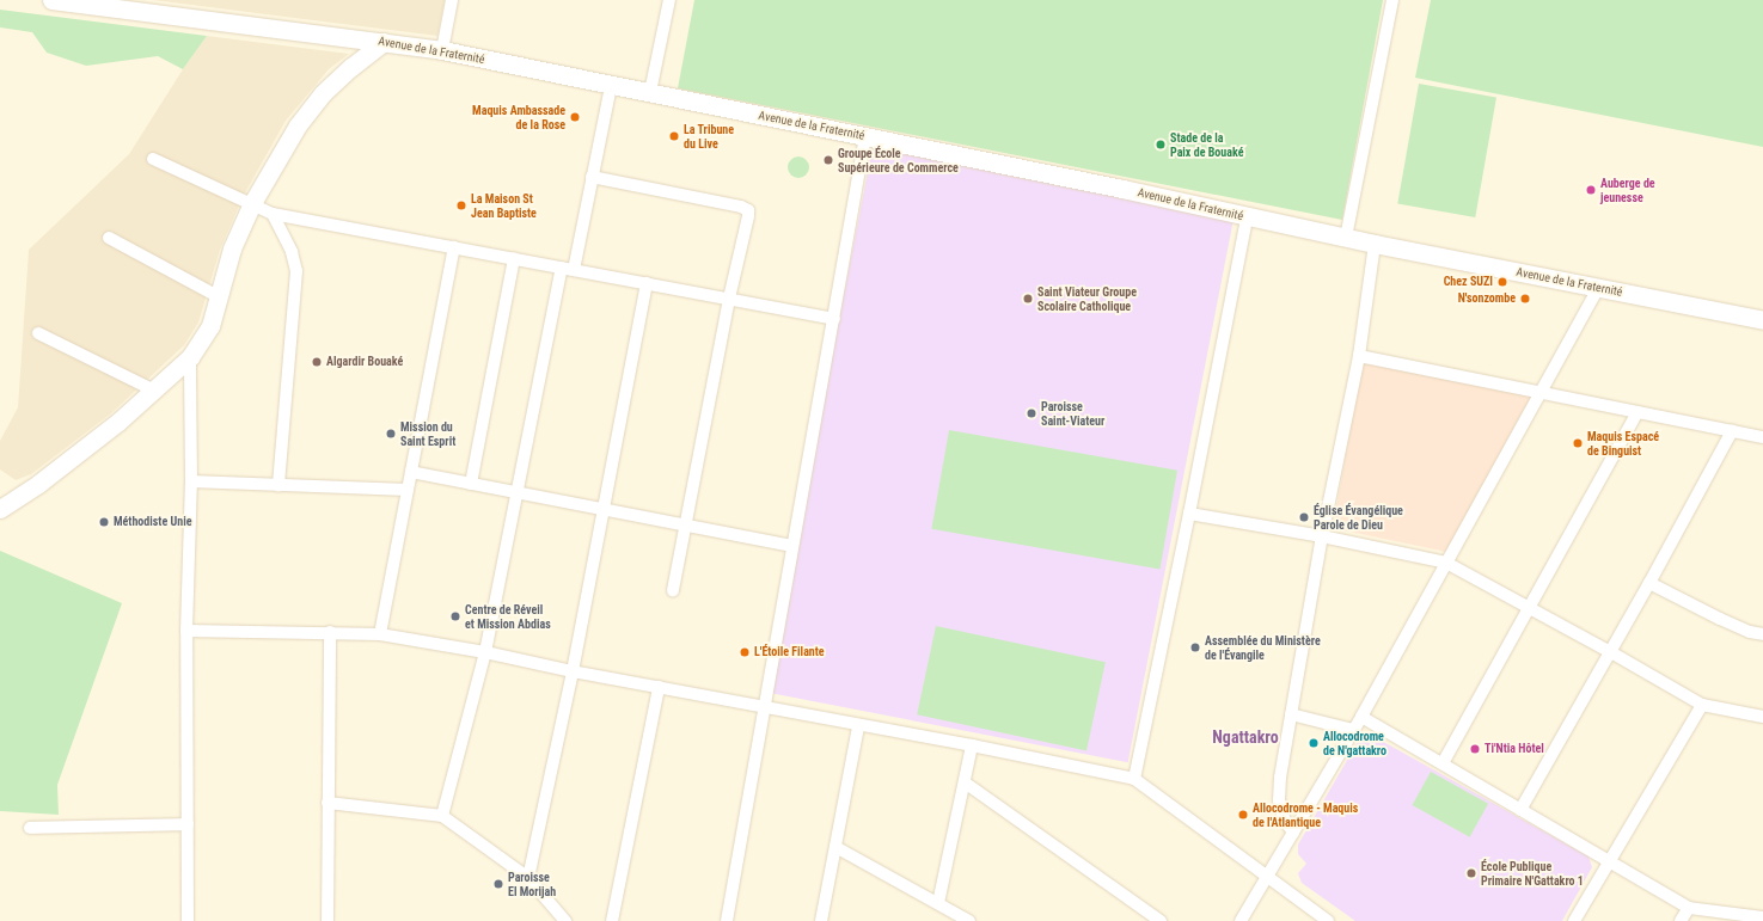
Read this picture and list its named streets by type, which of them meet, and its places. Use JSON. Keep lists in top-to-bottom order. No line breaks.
{"streets":{"street":["Avenue de la Fraternité"]},"districts":["Ngattakro"],"places":["Maquis Ambassade de la Rose","La Tribune du Live","Stade de la Paix de Bouaké","Groupe École Supérieure de Commerce","Auberge de jeunesse","La Maison St Jean Baptiste","Chez SUZI","Saint Viateur Groupe Scolaire Catholique","N'sonzombe","Algardir Bouaké","Paroisse Saint-Viateur","Mission du Saint Esprit","Maquis Espacé de Binguist","Église Évangélique Parole de Dieu","Méthodiste Unie","Centre de Réveil et Mission Abdias","Assemblée du Ministère de l'Évangile","L'Étoile Filante","Allocodrome de N'gattakro","Ti'Ntia Hôtel","Allocodrome - Maquis de l'Atlantique","École Publique Primaire N'Gattakro 1","Paroisse El Morijah"]}
